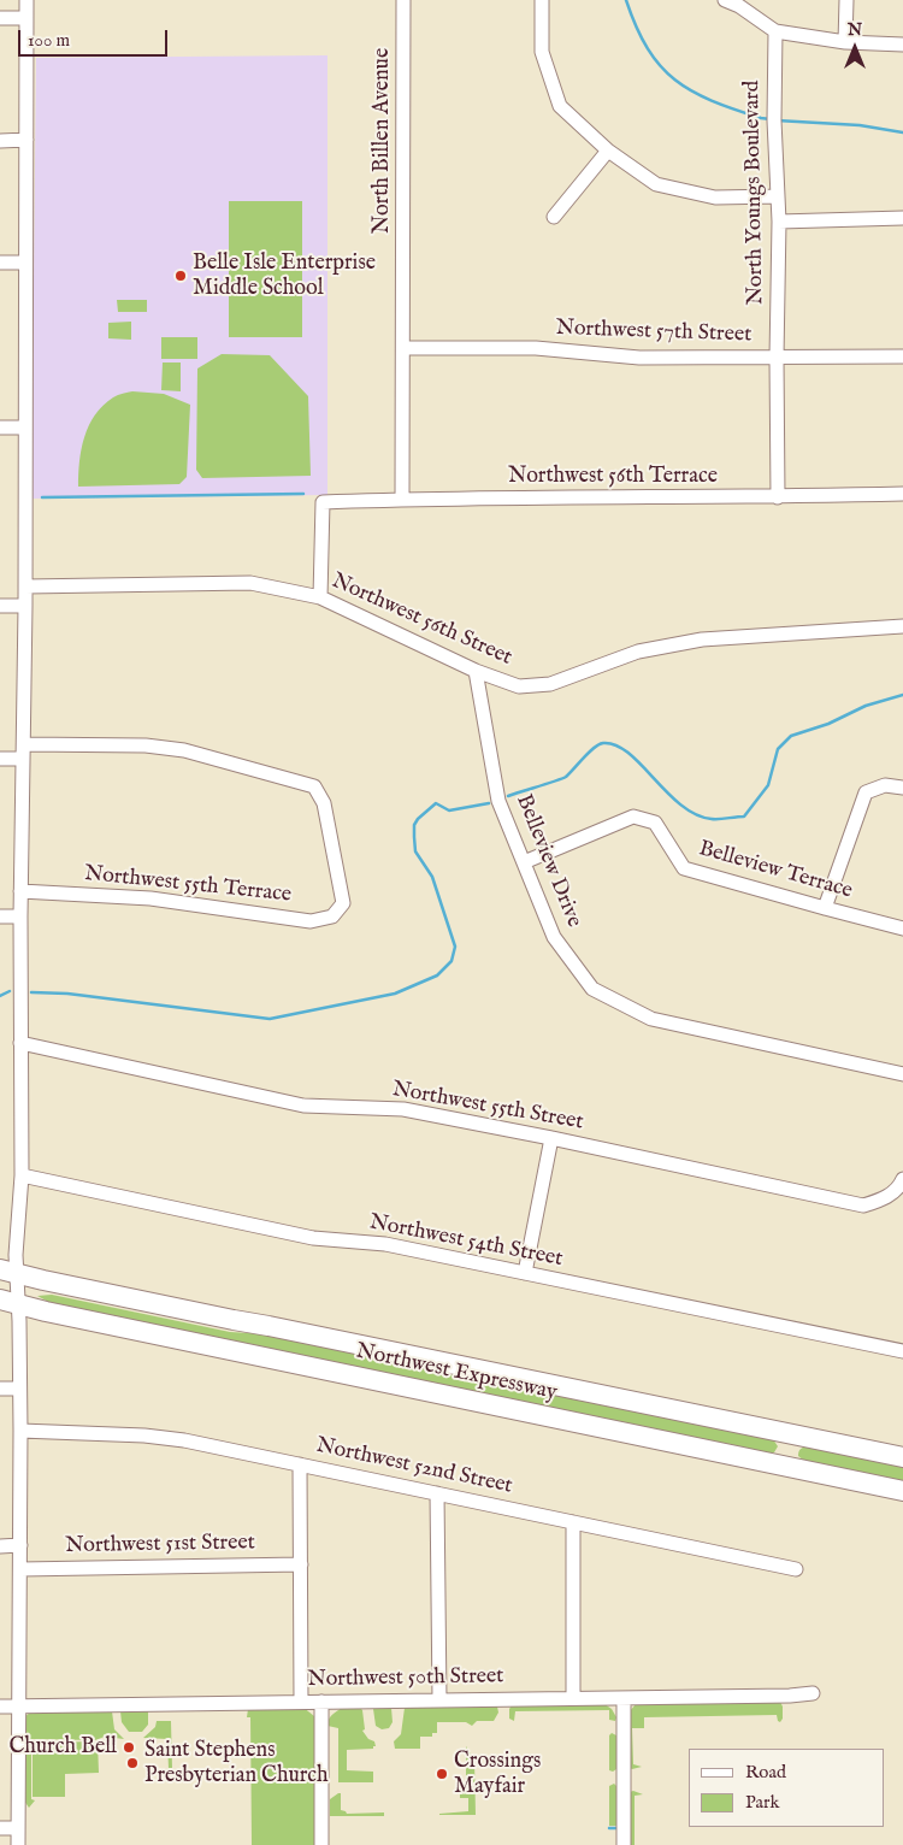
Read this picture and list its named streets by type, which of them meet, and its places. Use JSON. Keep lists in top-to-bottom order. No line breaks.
{"streets":{"highway":["Northwest Expressway"],"street":["North Billen Avenue","North Youngs Boulevard","Northwest 57th Street","Northwest 56th Terrace","Northwest 56th Street","Belleview Drive","Belleview Terrace","Northwest 55th Terrace","Northwest 55th Street","Northwest 54th Street","Northwest 52nd Street","Northwest 51st Street","Northwest 50th Street"]},"crossings":[["North Billen Avenue","Northwest 57th Street"],["North Billen Avenue","Northwest 56th Terrace"],["North Youngs Boulevard","Northwest 57th Street"],["North Youngs Boulevard","Northwest 56th Terrace"],["Northwest 56th Terrace","Northwest 56th Street"],["Northwest 56th Street","Belleview Drive"],["Belleview Drive","Belleview Terrace"]],"places":["Belle Isle Enterprise Middle School","Church Bell","Saint Stephens Presbyterian Church","Crossings Mayfair"],"legend":["Road","Park"],"scale_bar":"100 m","north":"top"}
